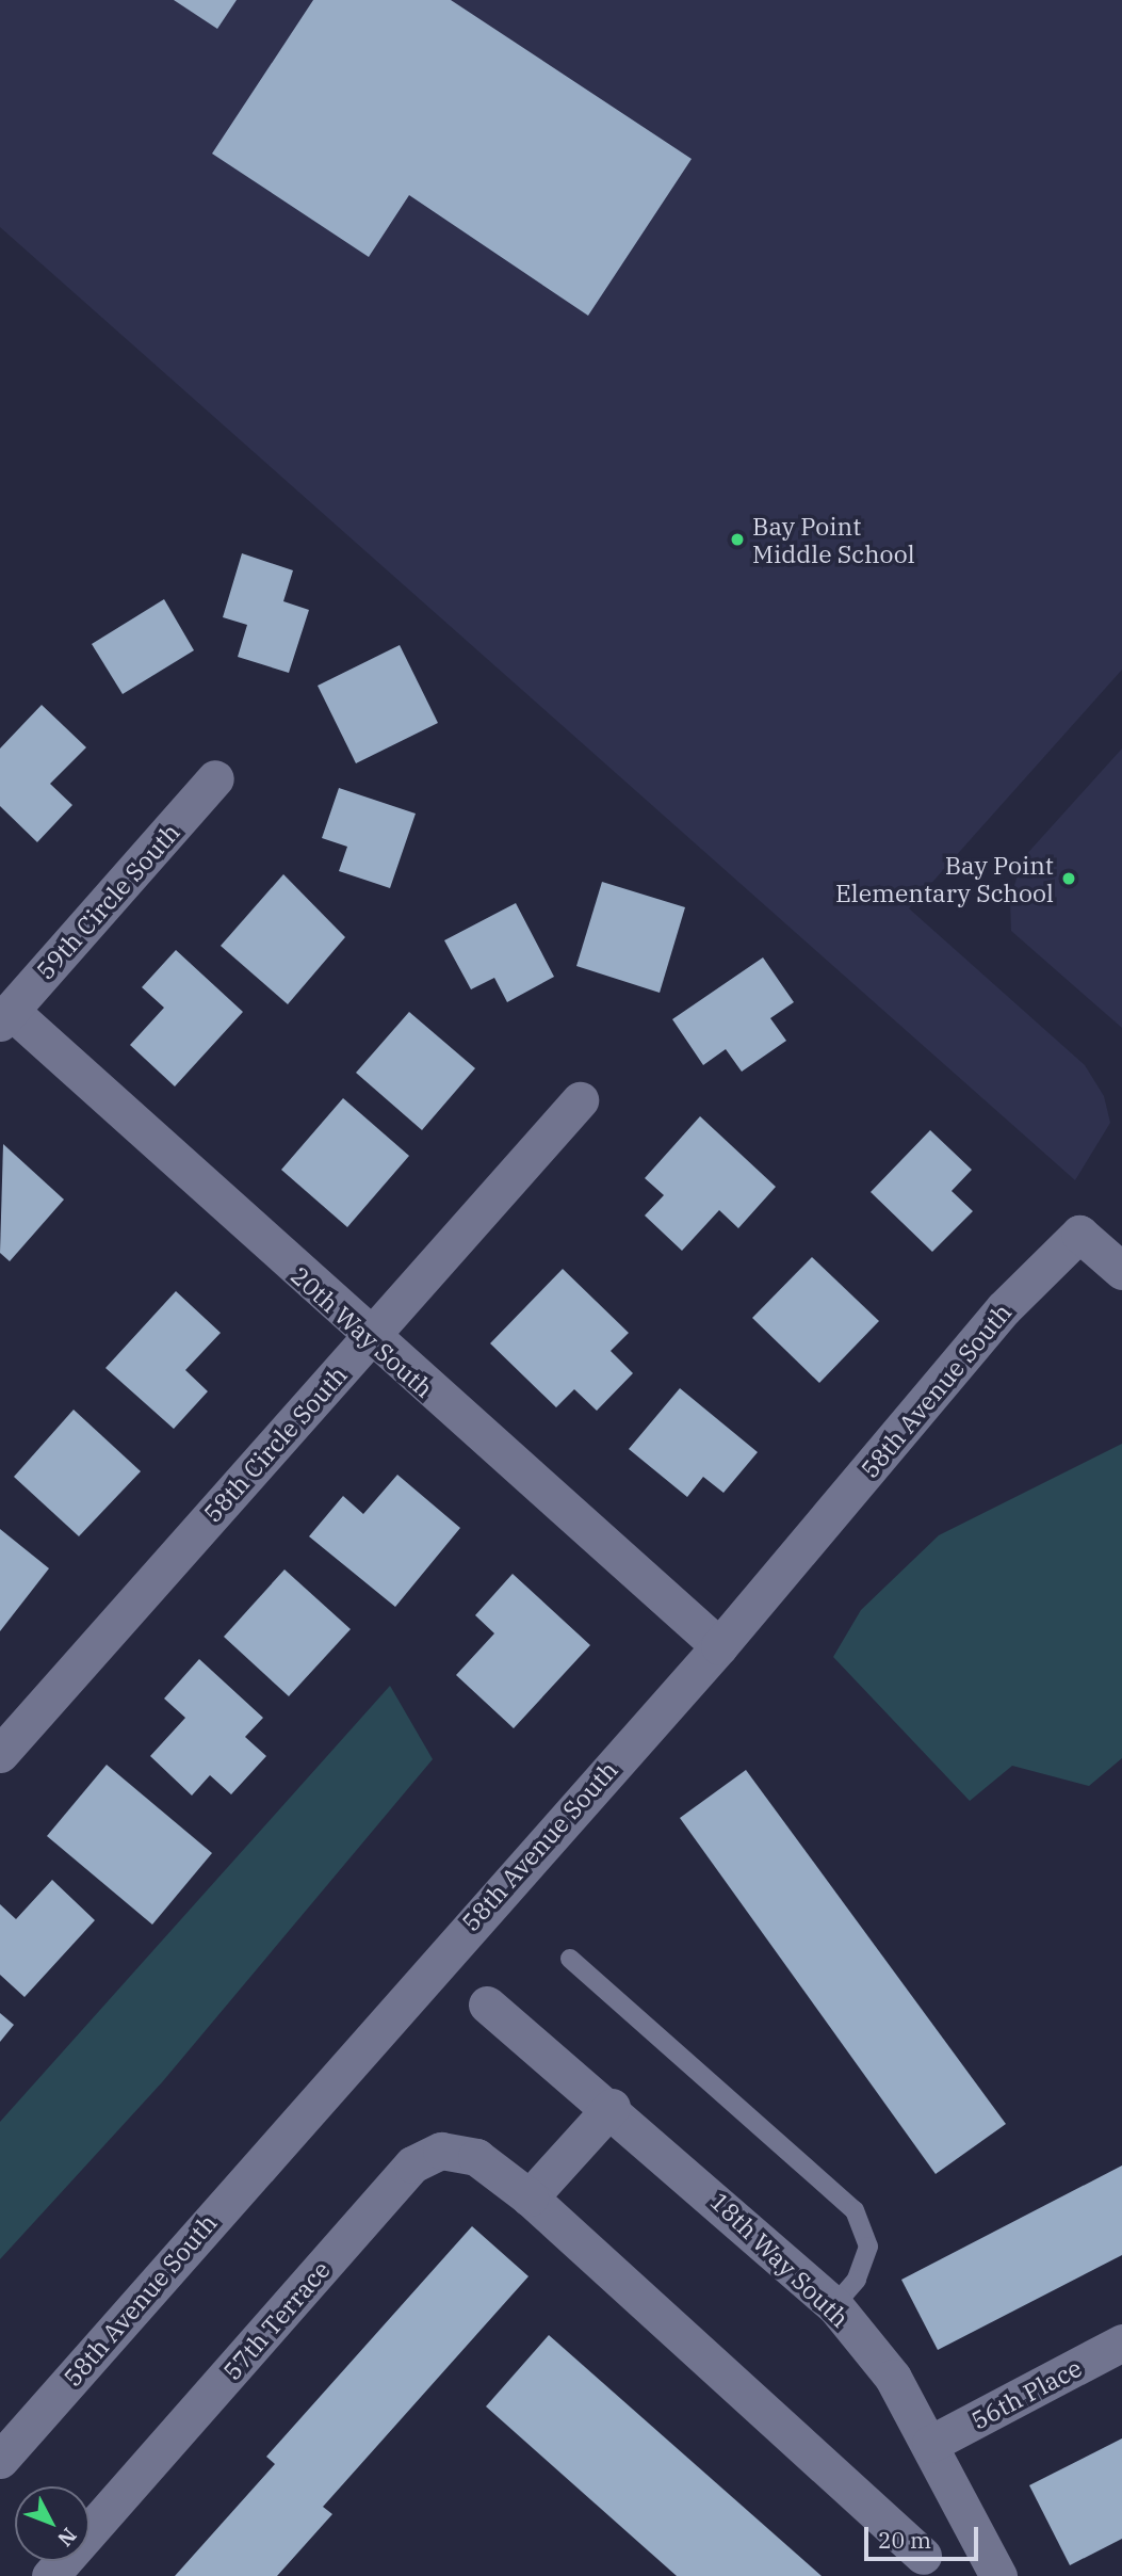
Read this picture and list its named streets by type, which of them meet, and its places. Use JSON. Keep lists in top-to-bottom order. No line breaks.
{"streets":{"street":["59th Circle South","20th Way South","58th Avenue South","58th Circle South","18th Way South","57th Terrace","56th Place"]},"crossings":[["59th Circle South","20th Way South"],["20th Way South","58th Avenue South"],["20th Way South","58th Circle South"],["18th Way South","56th Place"]],"places":["Bay Point Middle School","Bay Point Elementary School"],"scale_bar":"20 m","north":"bottom right"}
